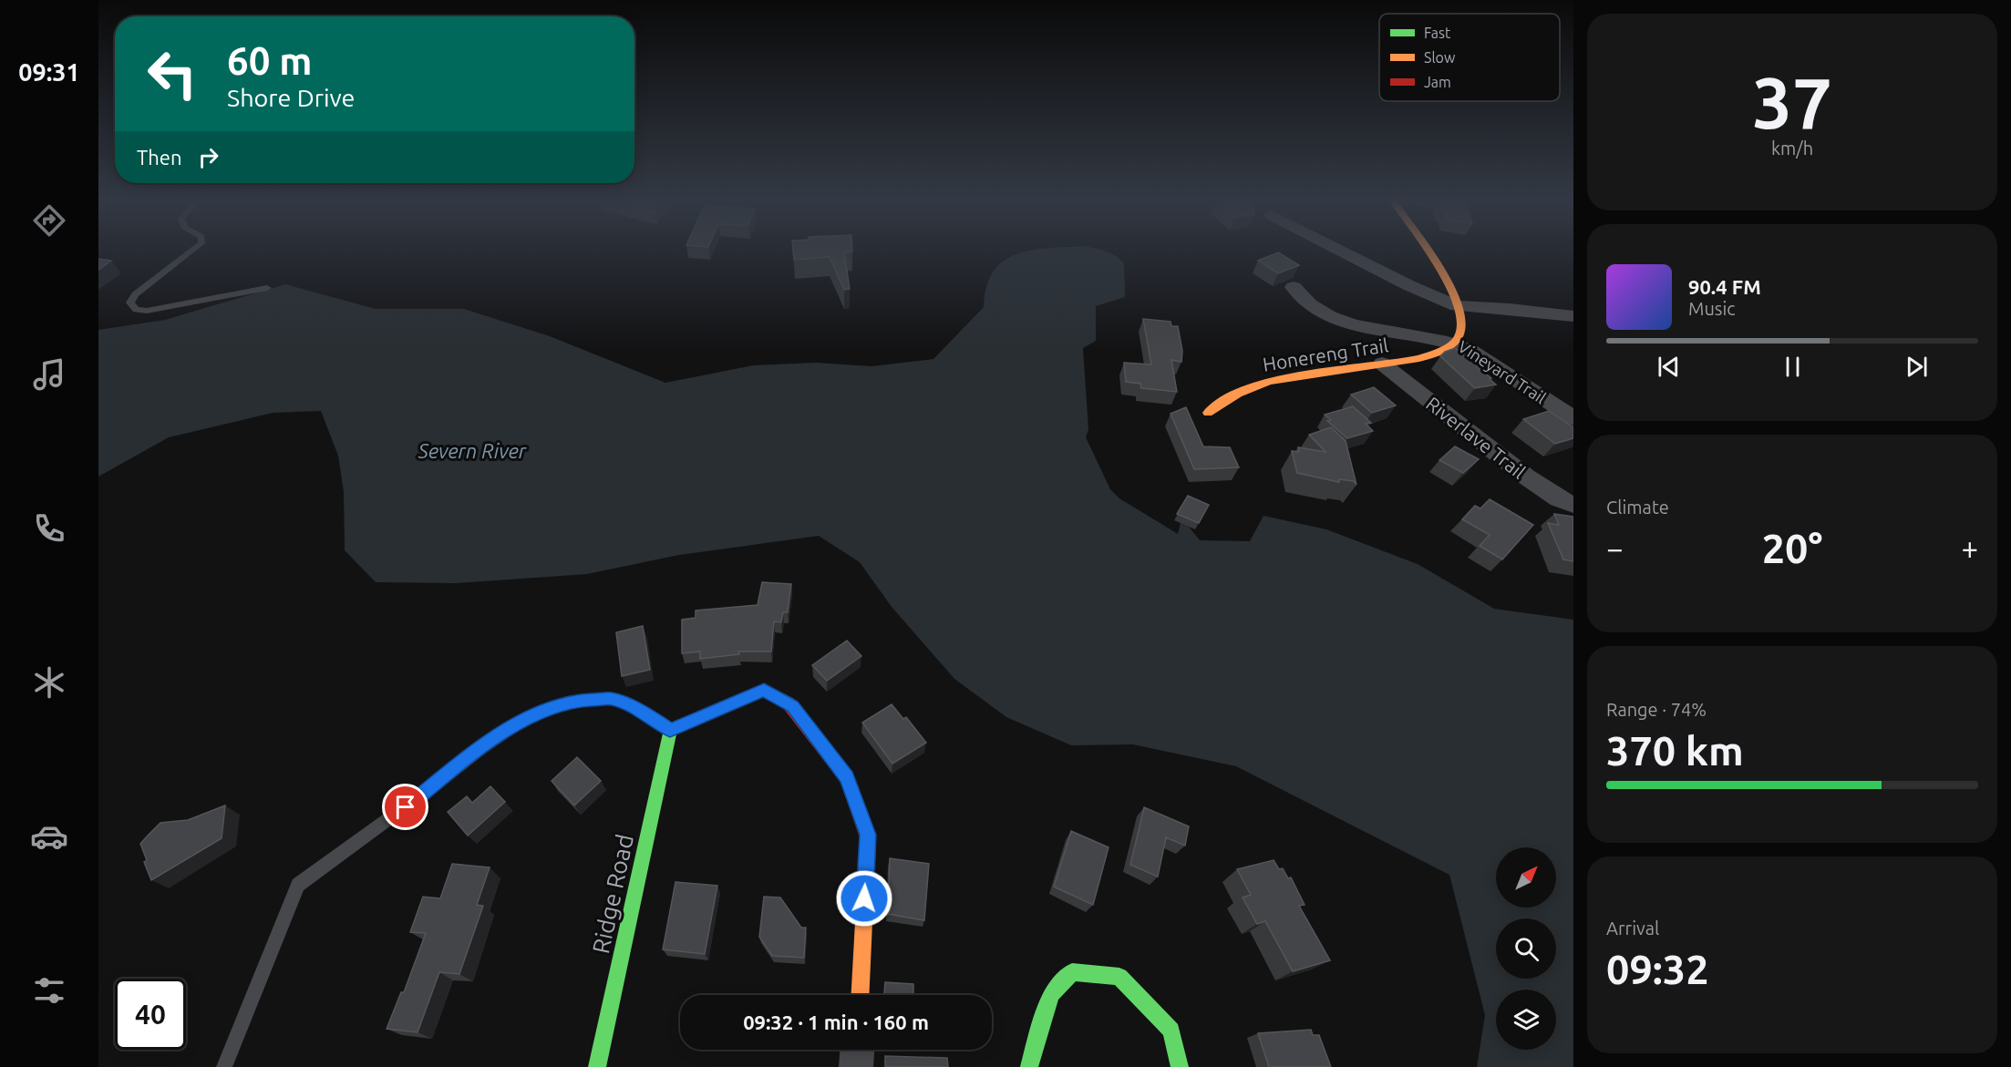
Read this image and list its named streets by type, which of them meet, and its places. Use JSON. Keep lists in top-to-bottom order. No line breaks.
{"streets":{"street":["Honereng Trail","Vineyard Trail","Riverlave Trail","Ridge Road"]},"crossings":[["Honereng Trail","Vineyard Trail"],["Honereng Trail","Riverlave Trail"]],"water":["Severn River"],"legend":["Fast","Slow","Jam"],"north":"top right","page":{"tabs":"09:31","tile":[["37","km/h"],"Climate",["Range · 74%","370 km"],["Arrival","09:32"]],"turn":["60 m","Shore Drive"],"then":"Then","song":["90.4 FM","Music"],"heat":["−","20°","+"],"limit":"40","trip":"09:32 · 1 min · 160 m"}}
